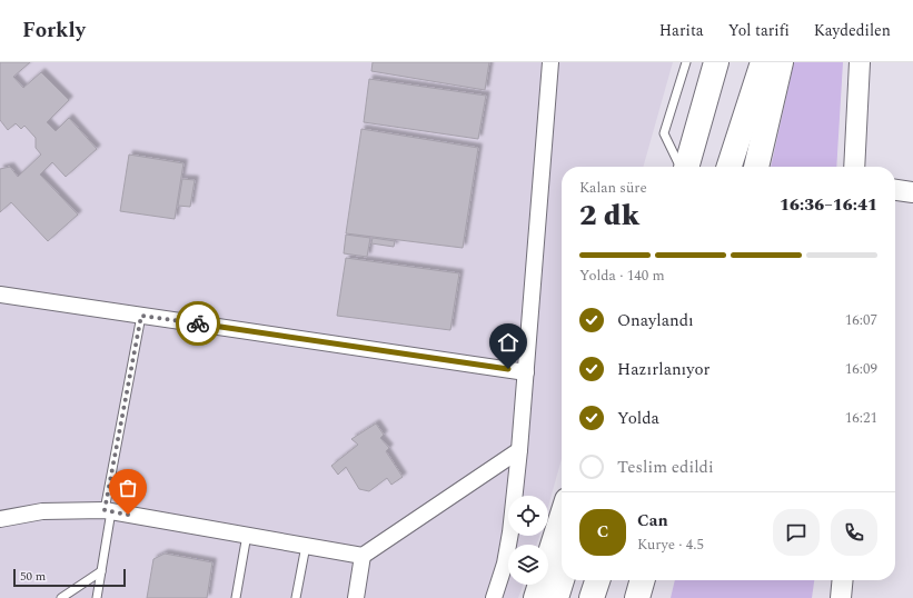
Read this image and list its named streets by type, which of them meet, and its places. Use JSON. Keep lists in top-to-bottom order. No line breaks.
{"scale_bar":"50 m","page":{"header":"Forkly","nav":["Harita","Yol tarifi","Kaydedilen"],"heading":["2 dk","Kalan süre","16:36–16:41"],"panel":["Can","Kurye · 4.5"],"bar":"Yolda · 140 m","list":[["Onaylandı","16:07"],["Hazırlanıyor","16:09"],["Yolda","16:21"],"Teslim edildi"],"round":"C","scale":"50 m"}}
